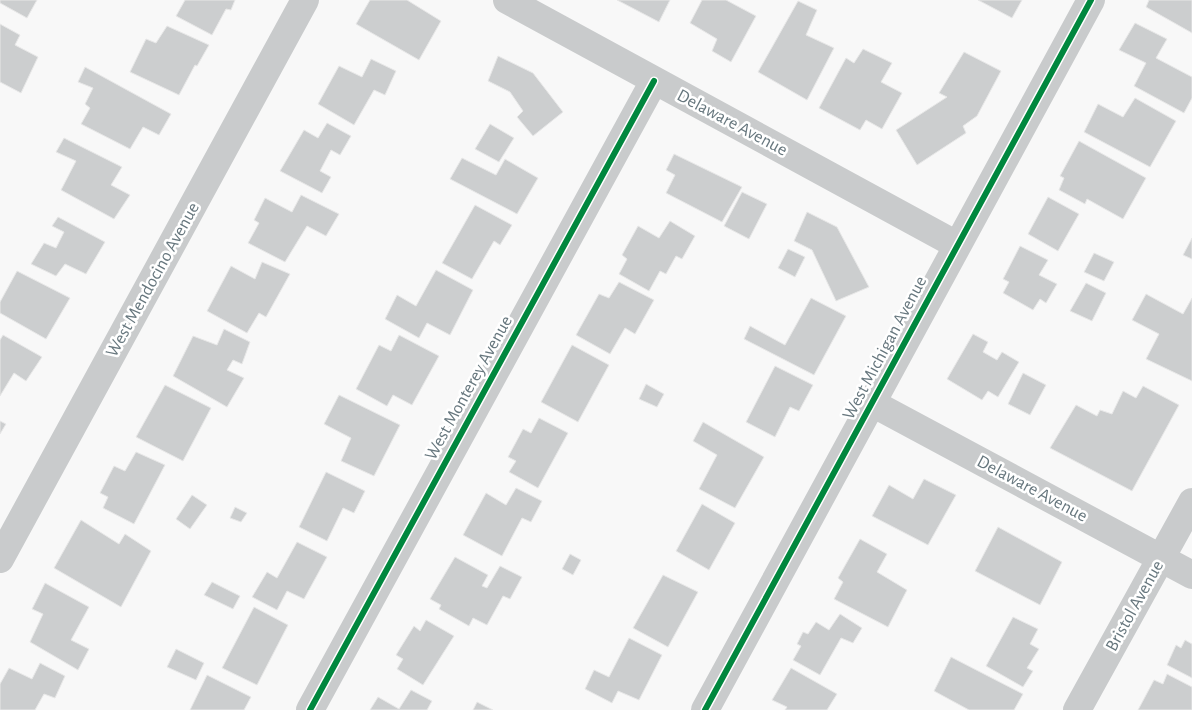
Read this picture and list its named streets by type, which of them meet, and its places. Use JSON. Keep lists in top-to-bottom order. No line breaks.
{"streets":{"street":["Delaware Avenue","West Mendocino Avenue","West Michigan Avenue","West Monterey Avenue","Bristol Avenue"]},"crossings":[["Delaware Avenue","West Michigan Avenue"],["Delaware Avenue","West Monterey Avenue"],["Delaware Avenue","Bristol Avenue"]]}
